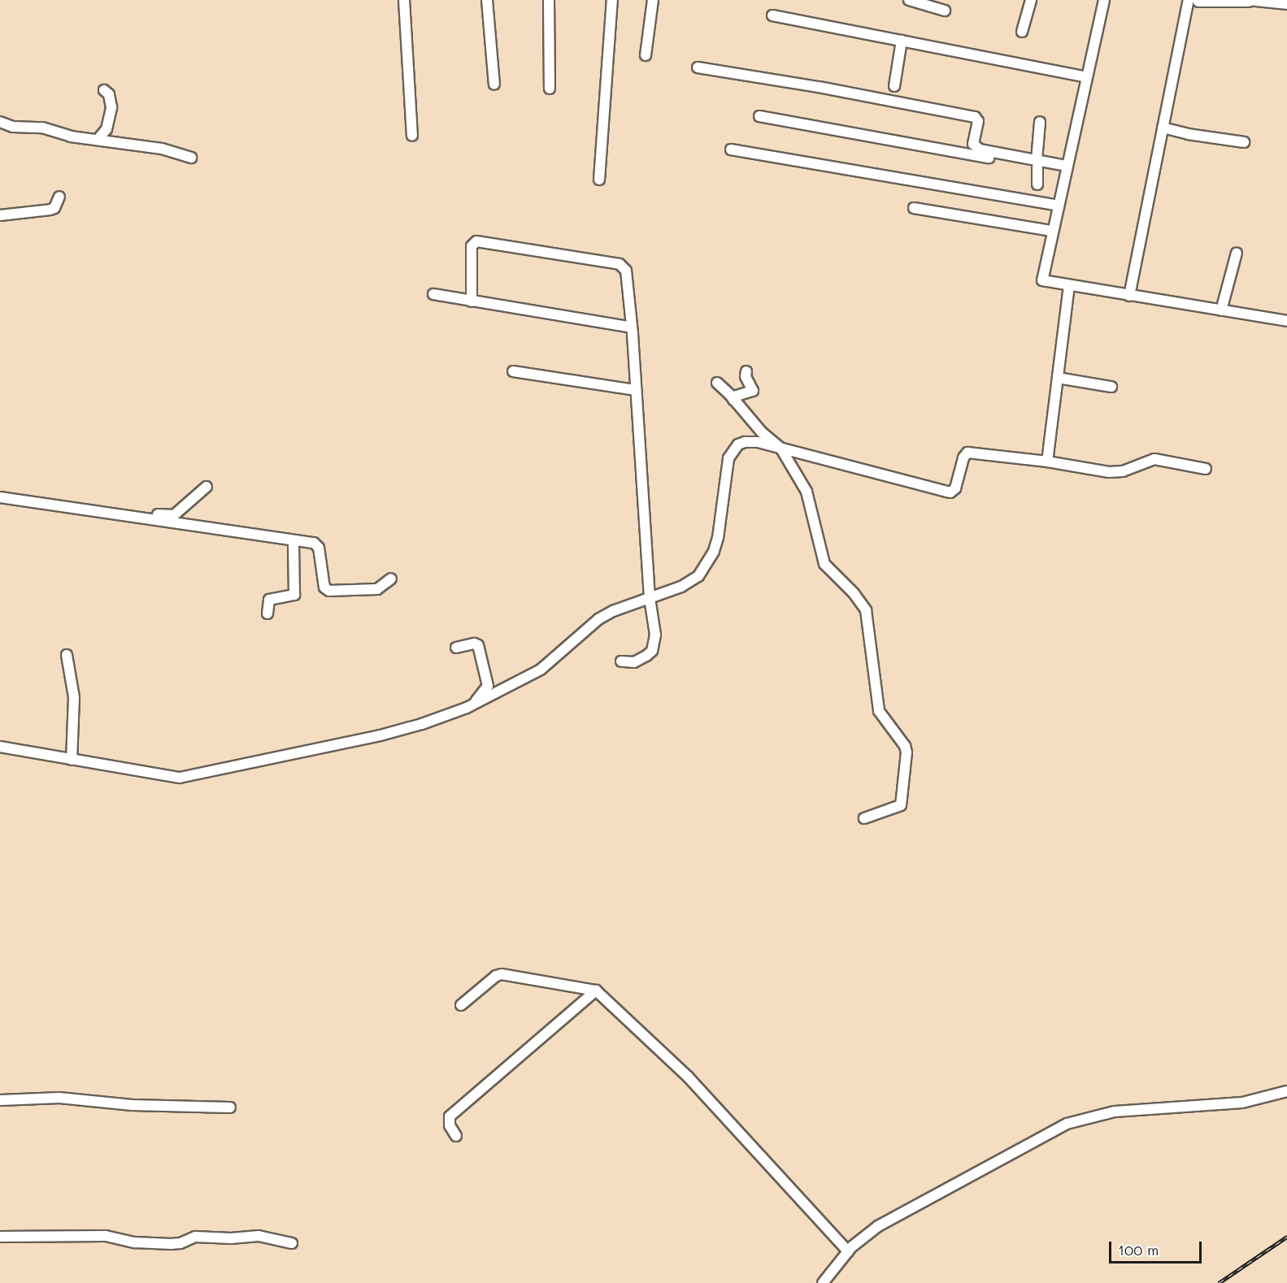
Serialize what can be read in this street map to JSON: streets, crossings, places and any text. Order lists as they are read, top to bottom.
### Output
{
  "scale_bar": "100 m"
}
